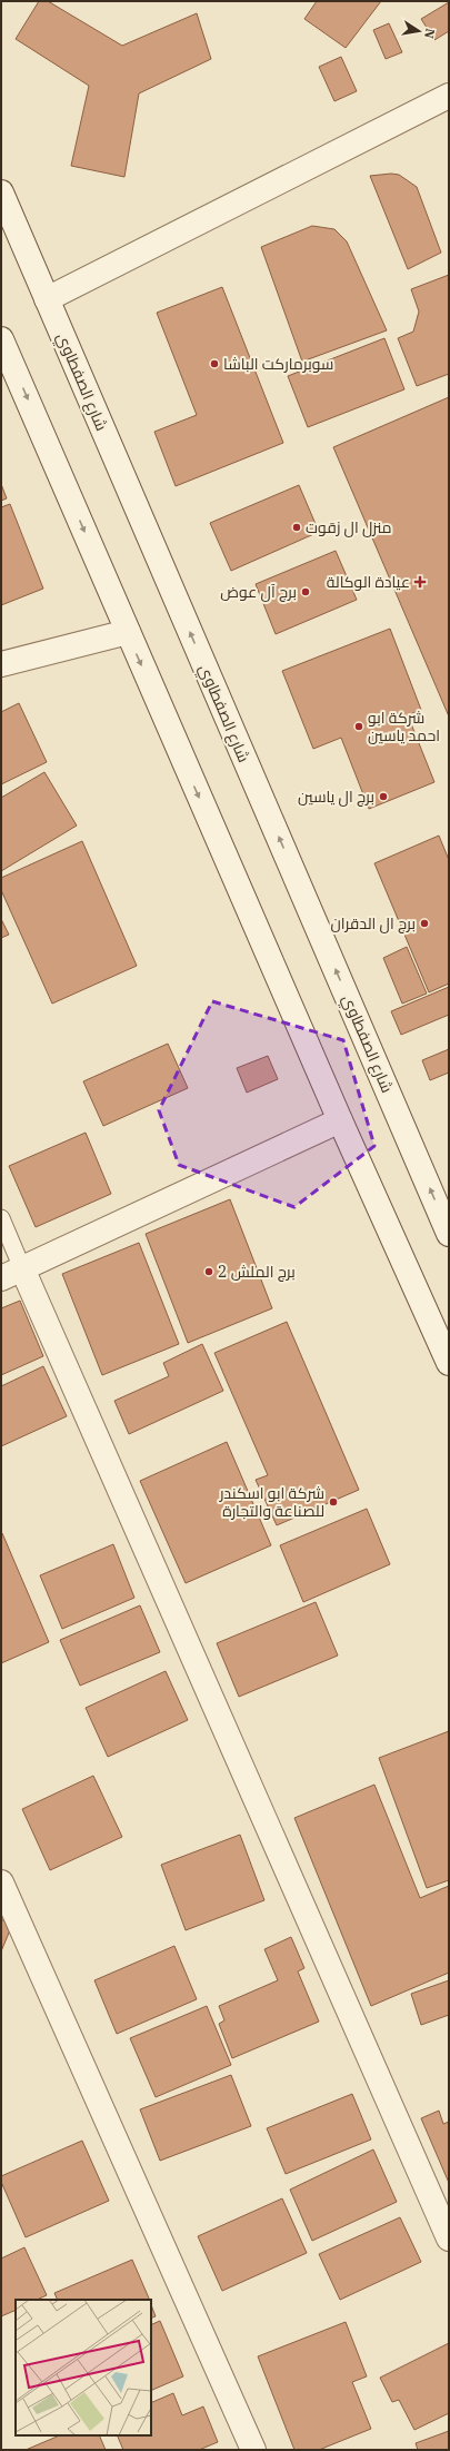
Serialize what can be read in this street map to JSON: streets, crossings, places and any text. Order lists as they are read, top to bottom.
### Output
{
  "streets": {
    "street": ["شارع الصفطاوي"]
  },
  "places": {
    "other": [
      "سوبرماركت الباشا",
      "منزل ال زقوت",
      "برج آل عوض",
      "شركة ابو احمد ياسين",
      "برج ال ياسين",
      "برج ال الدقران",
      "برج الملش 2",
      "شركة ابو اسكندر للصناعة والتجارة"
    ],
    "health": ["عيادة الوكالة"]
  },
  "north": "right"
}
